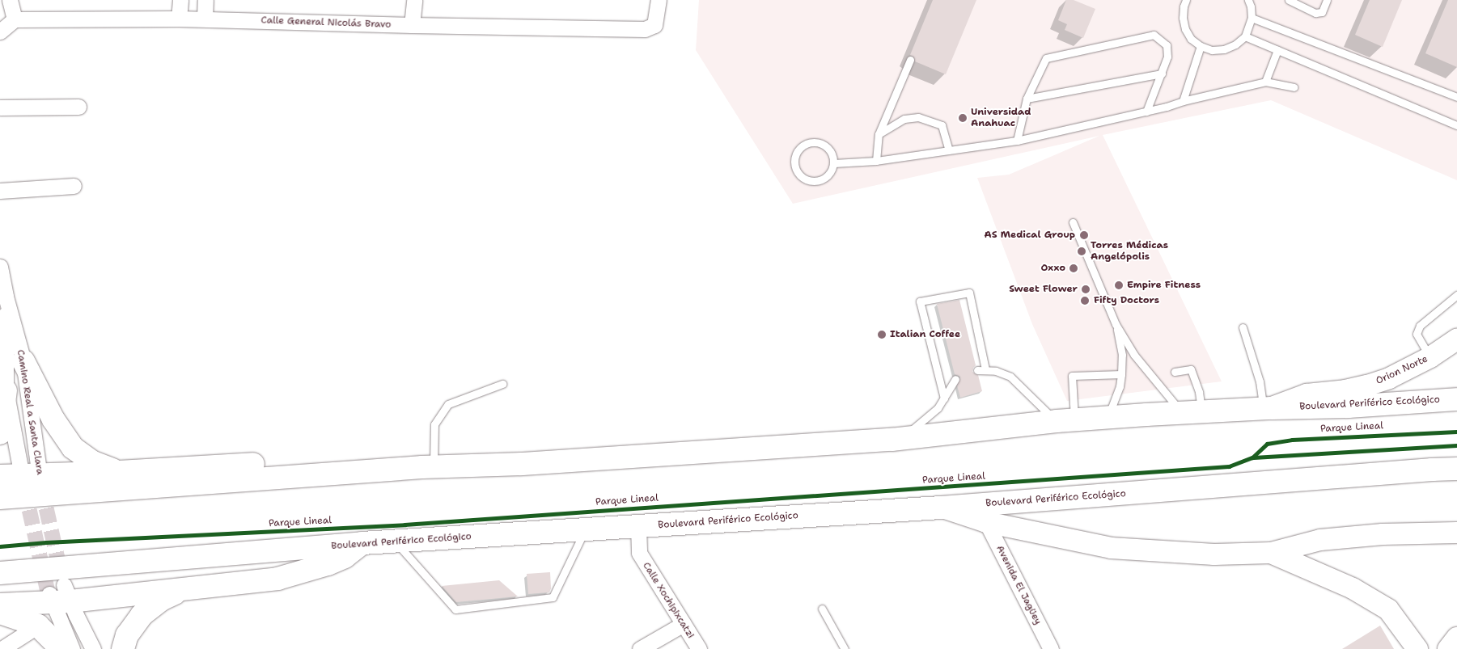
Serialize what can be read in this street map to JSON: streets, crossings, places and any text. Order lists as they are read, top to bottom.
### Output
{
  "streets": {
    "highway": ["Boulevard Periférico Ecológico"],
    "street": [
      "Calle General Nicolás Bravo",
      "Orion Norte",
      "Camino Real a Santa Clara",
      "Avenida El Jagüey",
      "Calle Xochipixcatzi"
    ],
    "cycle path": ["Parque Lineal"]
  },
  "crossings": [
    ["Orion Norte", "Boulevard Periférico Ecológico"],
    ["Boulevard Periférico Ecológico", "Calle Xochipixcatzi"]
  ],
  "places": [
    "Universidad Anahuac",
    "AS Medical Group",
    "Torres Médicas Angelópolis",
    "Oxxo",
    "Empire Fitness",
    "Sweet Flower",
    "Fifty Doctors",
    "Italian Coffee"
  ]
}
